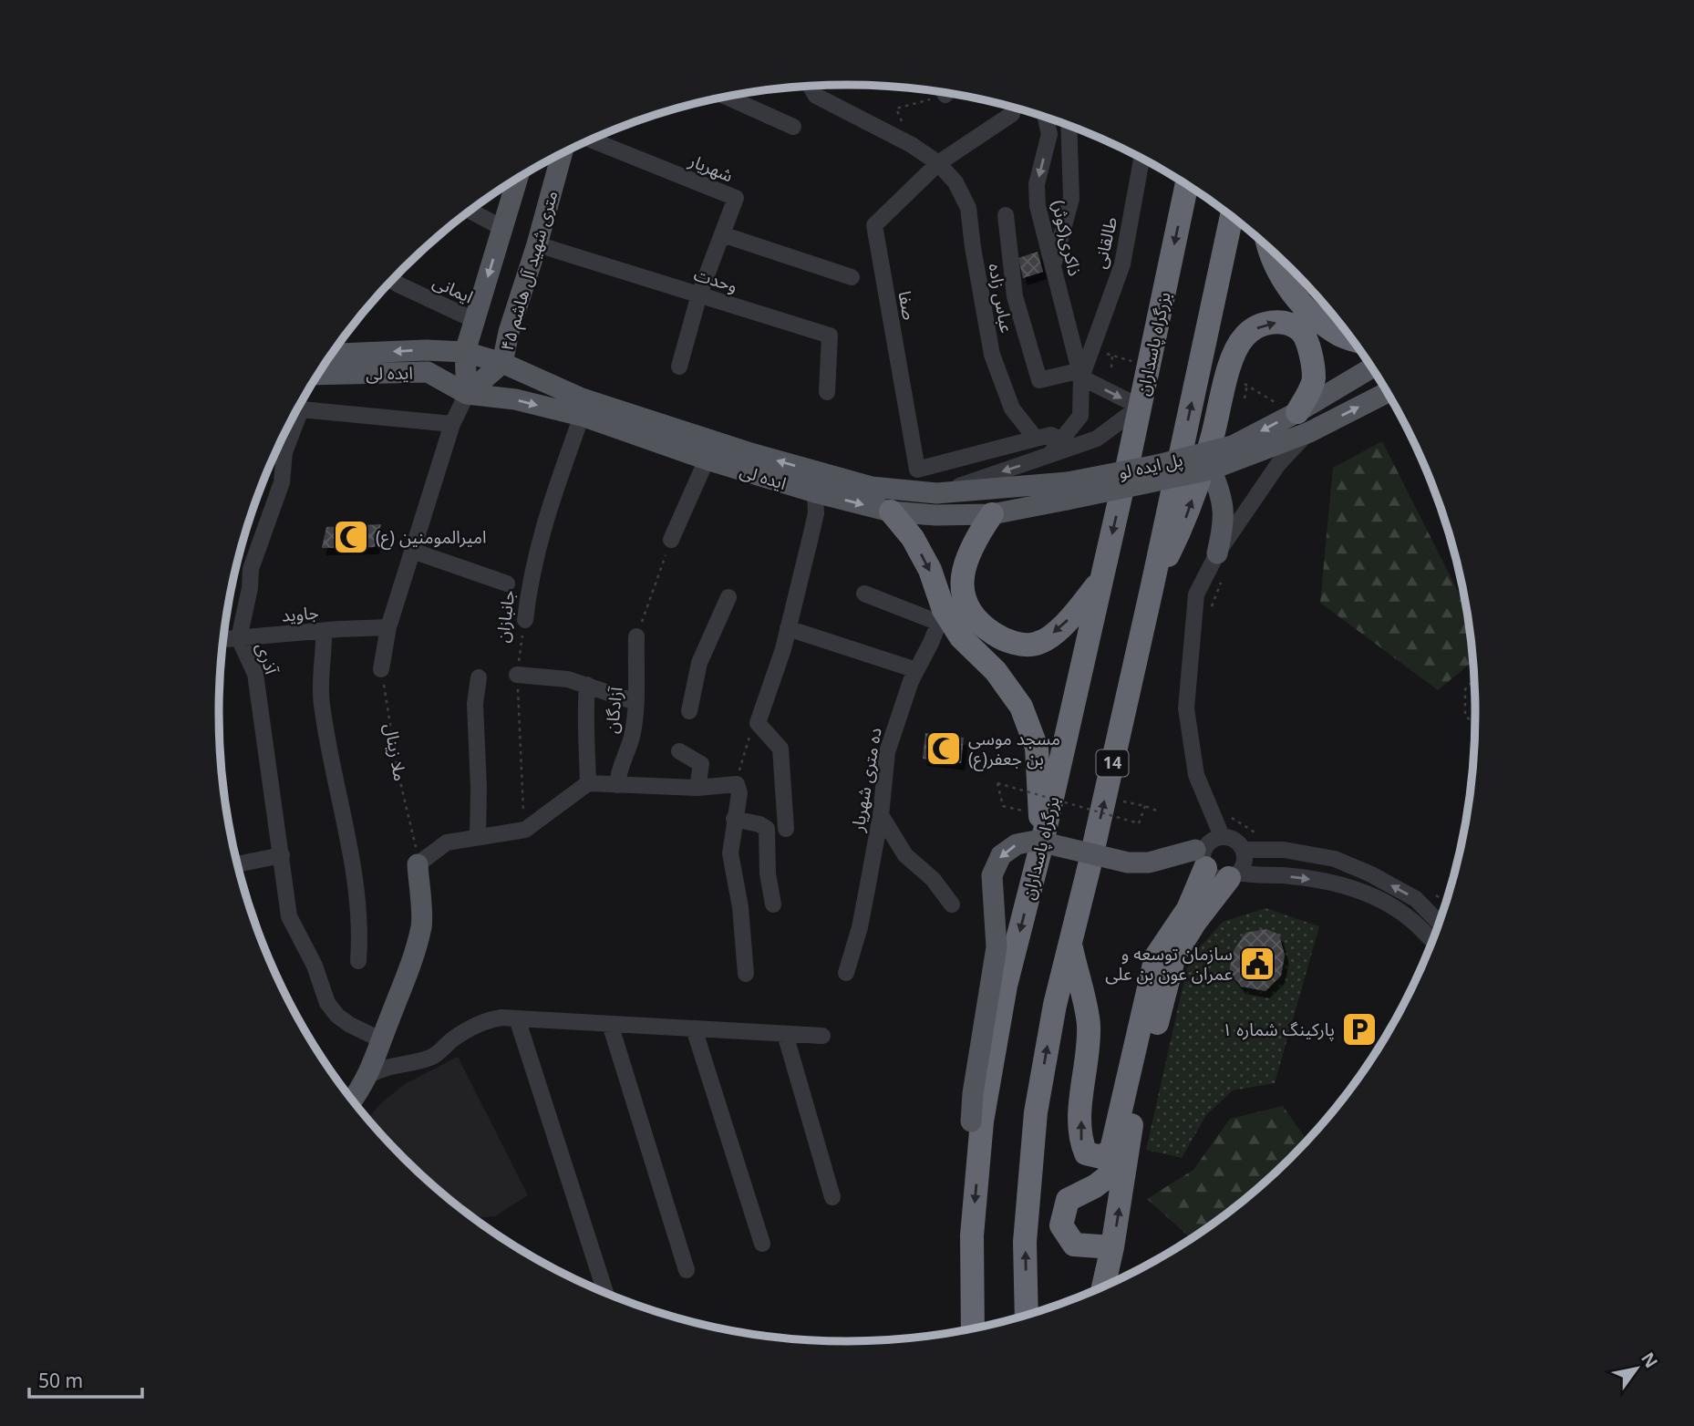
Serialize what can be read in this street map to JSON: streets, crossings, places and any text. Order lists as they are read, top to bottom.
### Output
{
  "streets": {
    "highway": ["بزرگراه پاسداران", "14"],
    "main road": [
      "۴۵ متری شهید آل هاشم",
      "ایده لى",
      "پل ایده لو",
      "ایده لی"
    ],
    "street": [
      "شهریار",
      "ذاکری(کوثر)",
      "طالقانی",
      "وحدت",
      "ایمانی",
      "عباس زاده",
      "صفا",
      "جاوید",
      "جانبازان",
      "آذری",
      "آزادگان",
      "ده متری شهریار"
    ],
    "path": ["ملا زینال"]
  },
  "crossings": [
    ["شهریار", "وحدت"],
    ["ذاکری(کوثر)", "طالقانی"],
    ["ذاکری(کوثر)", "صفا"],
    ["۴۵ متری شهید آل هاشم", "وحدت"],
    ["۴۵ متری شهید آل هاشم", "ایمانی"],
    ["۴۵ متری شهید آل هاشم", "ایده لى"],
    ["۴۵ متری شهید آل هاشم", "ایده لی"],
    ["عباس زاده", "صفا"],
    ["ایده لى", "ایده لی"],
    ["پل ایده لو", "ایده لی"],
    ["ایده لی", "جانبازان"],
    ["جاوید", "آذری"]
  ],
  "places": {
    "mosque": ["امیرالمومنین (ع)", "مسجد موسی بن جعفر(ع)"],
    "public building": ["سازمان توسعه و عمران عون بن علی"],
    "parking": ["پارکینگ شماره ۱"]
  },
  "scale_bar": "50 m",
  "north": "top right"
}
